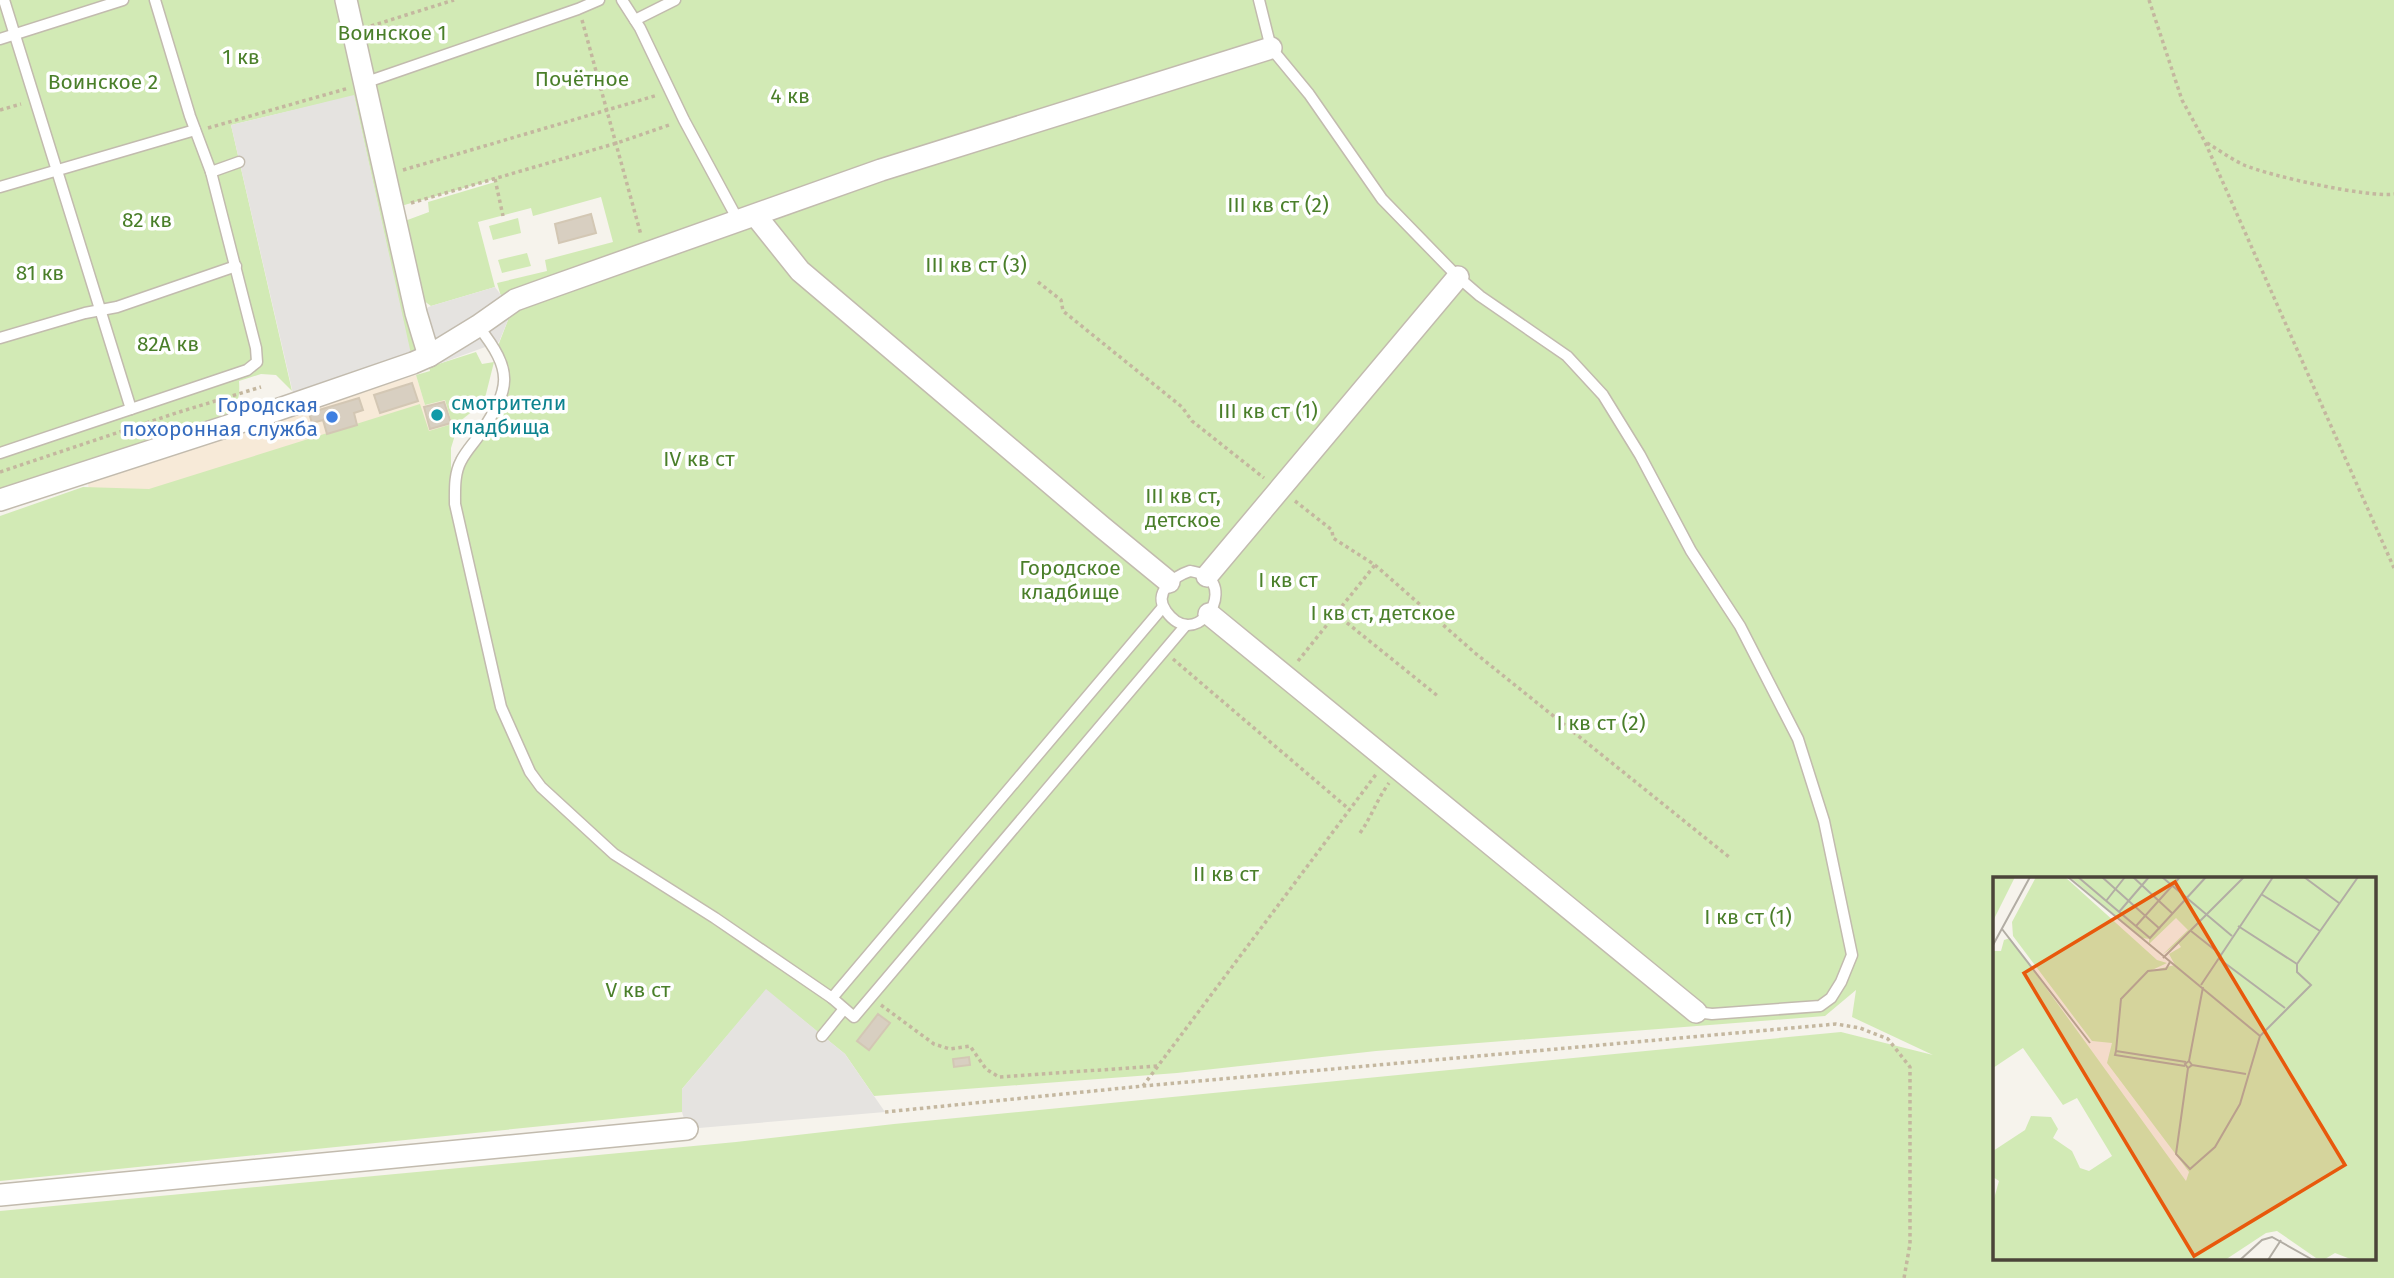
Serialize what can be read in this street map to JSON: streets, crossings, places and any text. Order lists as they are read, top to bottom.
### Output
{
  "parks": [
    "Воинское 1",
    "1 кв",
    "Почётное",
    "Воинское 2",
    "4 кв",
    "III кв ст (2)",
    "82 кв",
    "III кв ст (3)",
    "81 кв",
    "82А кв",
    "III кв ст (1)",
    "IV кв ст",
    "III кв ст, детское",
    "Городское кладбище",
    "I кв ст",
    "I кв ст, детское",
    "I кв ст (2)",
    "II кв ст",
    "I кв ст (1)",
    "V кв ст"
  ],
  "places": ["смотрители кладбища", "Городская похоронная служба"]
}
